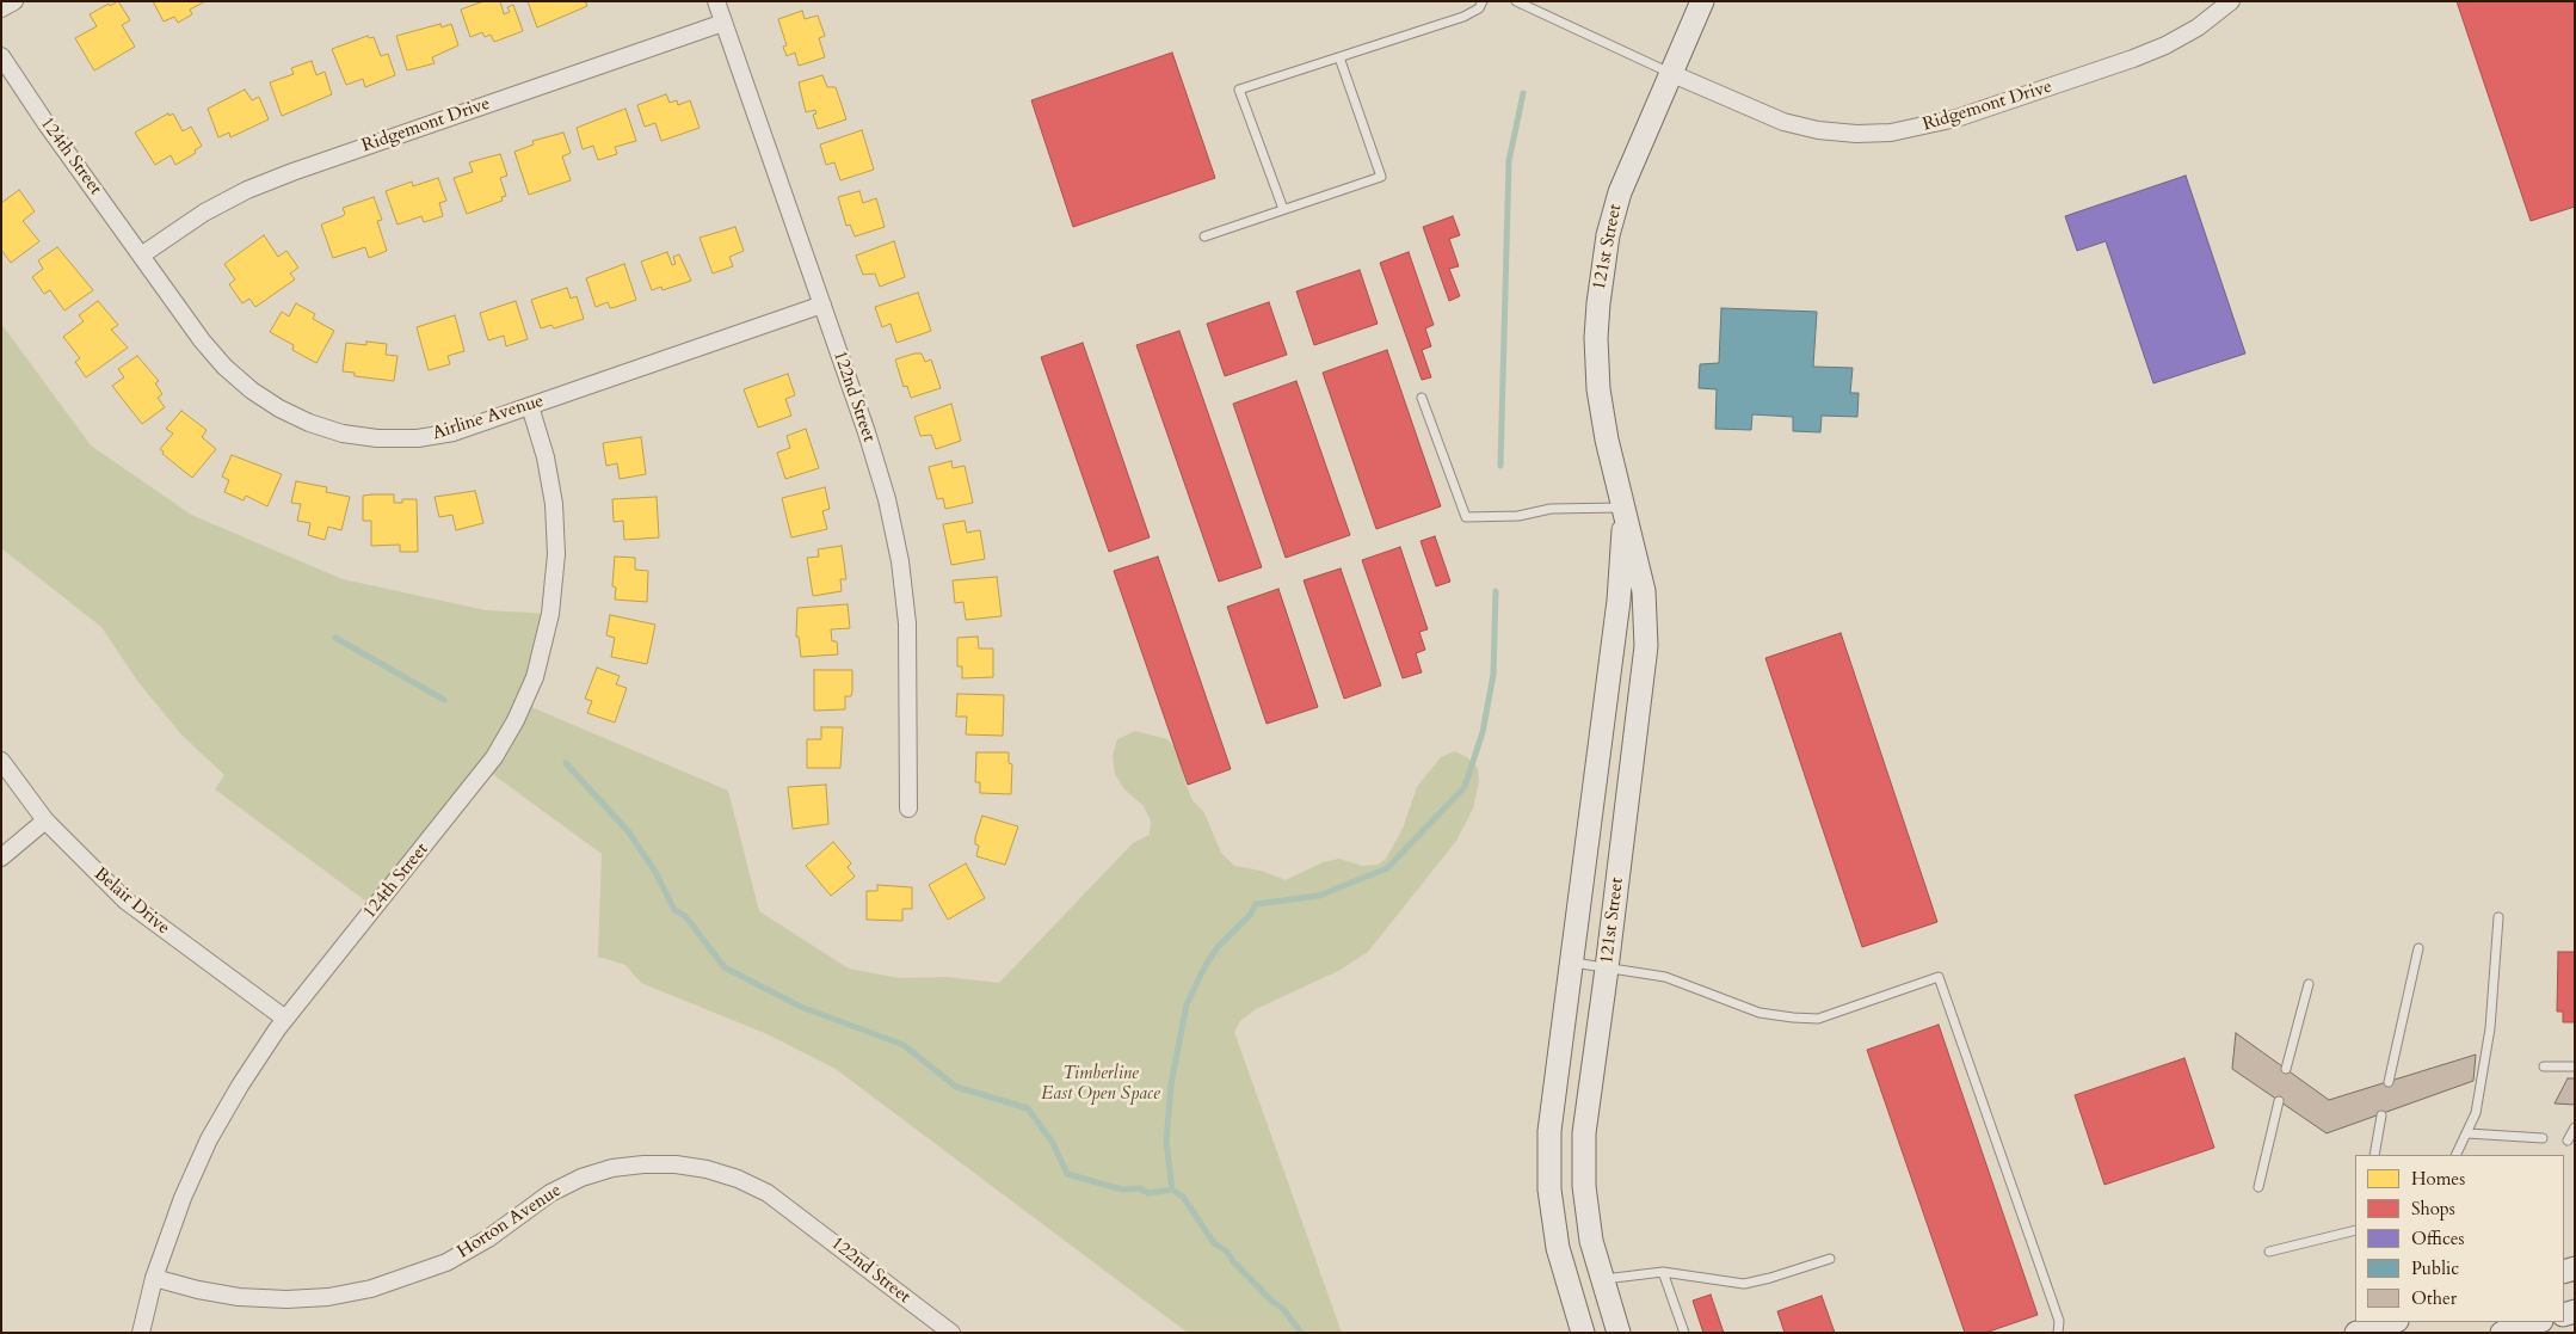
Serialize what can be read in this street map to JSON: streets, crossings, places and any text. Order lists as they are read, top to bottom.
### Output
{
  "streets": {
    "street": [
      "Ridgemont Drive",
      "124th Street",
      "121st Street",
      "122nd Street",
      "Airline Avenue",
      "Belair Drive",
      "Horton Avenue"
    ]
  },
  "crossings": [
    ["Ridgemont Drive", "124th Street"],
    ["Ridgemont Drive", "121st Street"],
    ["Ridgemont Drive", "122nd Street"],
    ["Ridgemont Drive", "Airline Avenue"],
    ["124th Street", "Airline Avenue"],
    ["124th Street", "Belair Drive"],
    ["124th Street", "Horton Avenue"],
    ["122nd Street", "Airline Avenue"],
    ["122nd Street", "Horton Avenue"]
  ],
  "parks": ["Timberline East Open Space"],
  "legend": [
    "Homes",
    "Shops",
    "Offices",
    "Public",
    "Other"
  ]
}
